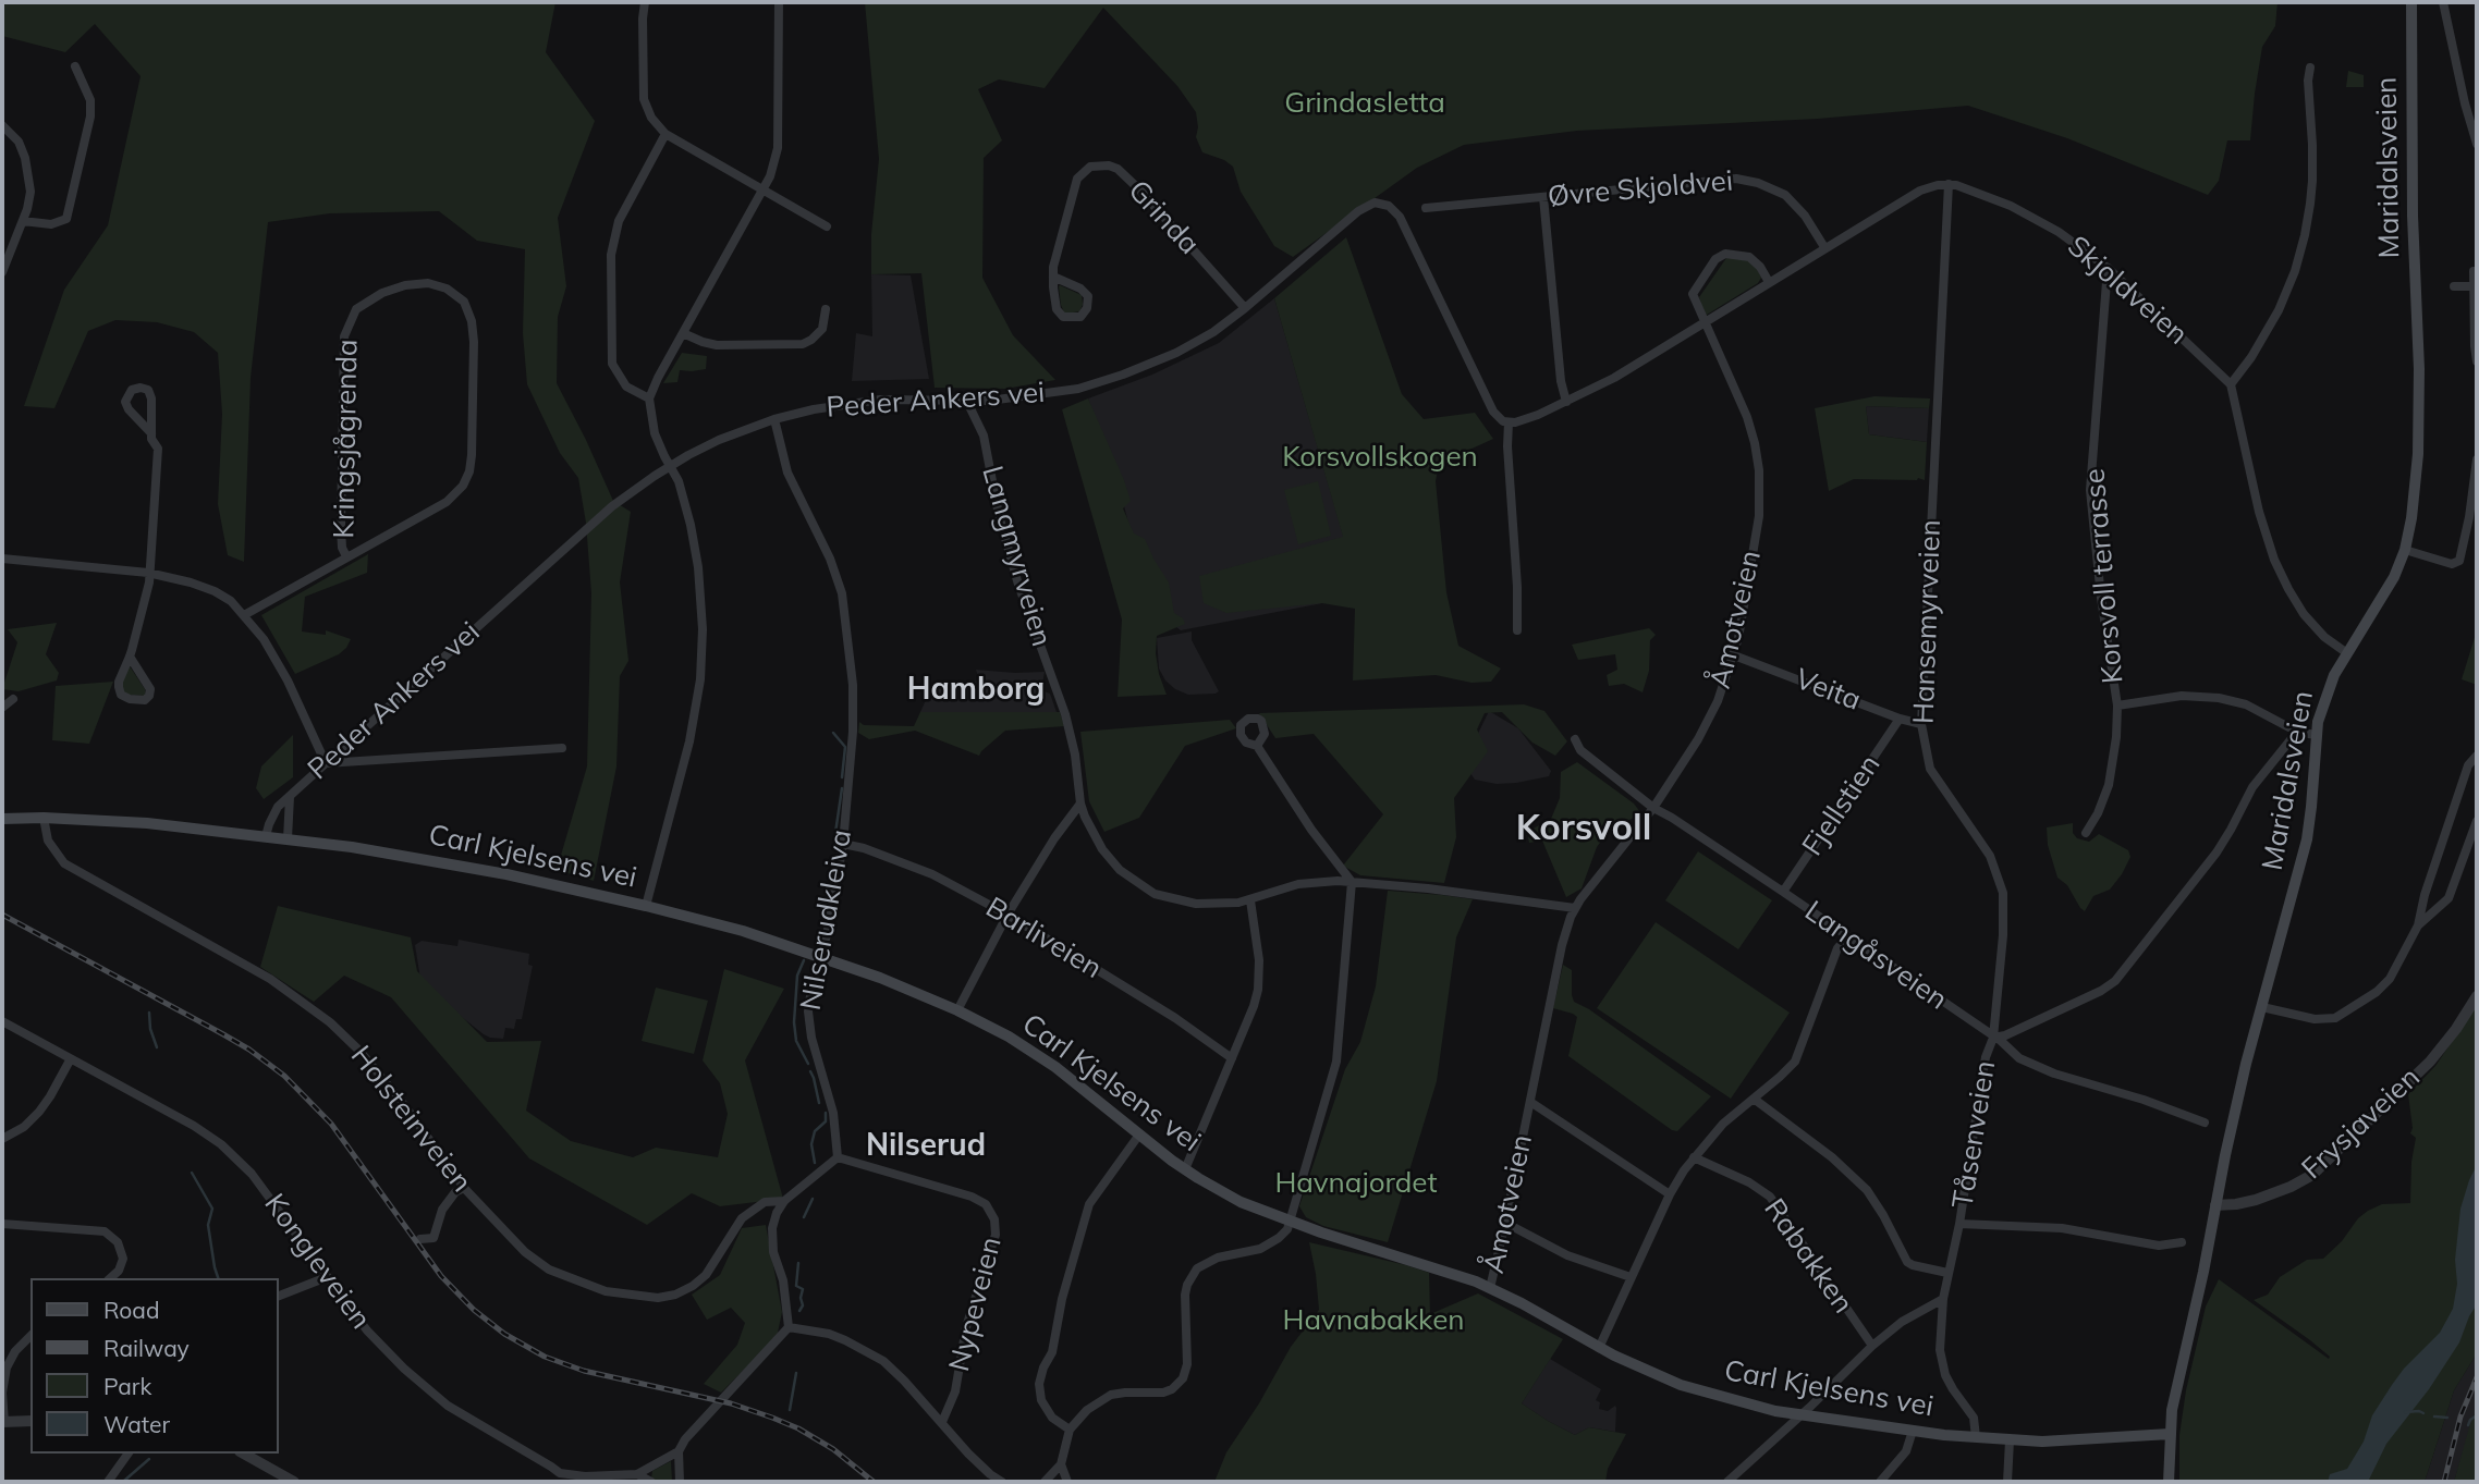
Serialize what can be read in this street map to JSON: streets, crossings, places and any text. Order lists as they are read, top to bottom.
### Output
{
  "streets": {
    "main road": ["Maridalsveien", "Carl Kjelsens vei"],
    "street": [
      "Øvre Skjoldvei",
      "Grinda",
      "Skjoldveien",
      "Peder Ankers vei",
      "Kringsjågrenda",
      "Langmyrveien",
      "Korsvoll terrasse",
      "Åmotveien",
      "Hansemyrveien",
      "Veita",
      "Fjellstien",
      "Nilserudkleiva",
      "Barliveien",
      "Langåsveien",
      "Holsteinveien",
      "Frysjaveien",
      "Tåsenveien",
      "Rabakken",
      "Kongleveien",
      "Nypeveien"
    ]
  },
  "crossings": [
    ["Maridalsveien", "Carl Kjelsens vei"],
    ["Maridalsveien", "Frysjaveien"],
    ["Grinda", "Peder Ankers vei"],
    ["Skjoldveien", "Korsvoll terrasse"],
    ["Skjoldveien", "Hansemyrveien"],
    ["Peder Ankers vei", "Langmyrveien"],
    ["Peder Ankers vei", "Carl Kjelsens vei"],
    ["Peder Ankers vei", "Nilserudkleiva"],
    ["Langmyrveien", "Åmotveien"],
    ["Åmotveien", "Veita"],
    ["Åmotveien", "Carl Kjelsens vei"],
    ["Åmotveien", "Langåsveien"],
    ["Hansemyrveien", "Veita"],
    ["Hansemyrveien", "Langåsveien"],
    ["Hansemyrveien", "Tåsenveien"],
    ["Veita", "Fjellstien"],
    ["Fjellstien", "Langåsveien"],
    ["Carl Kjelsens vei", "Nilserudkleiva"],
    ["Carl Kjelsens vei", "Holsteinveien"],
    ["Carl Kjelsens vei", "Tåsenveien"],
    ["Nilserudkleiva", "Barliveien"],
    ["Nilserudkleiva", "Nypeveien"],
    ["Langåsveien", "Tåsenveien"]
  ],
  "districts": ["Hamborg", "Korsvoll", "Nilserud"],
  "parks": [
    "Grindasletta",
    "Korsvollskogen",
    "Havnajordet",
    "Havnabakken"
  ],
  "legend": [
    "Road",
    "Railway",
    "Park",
    "Water"
  ]
}
